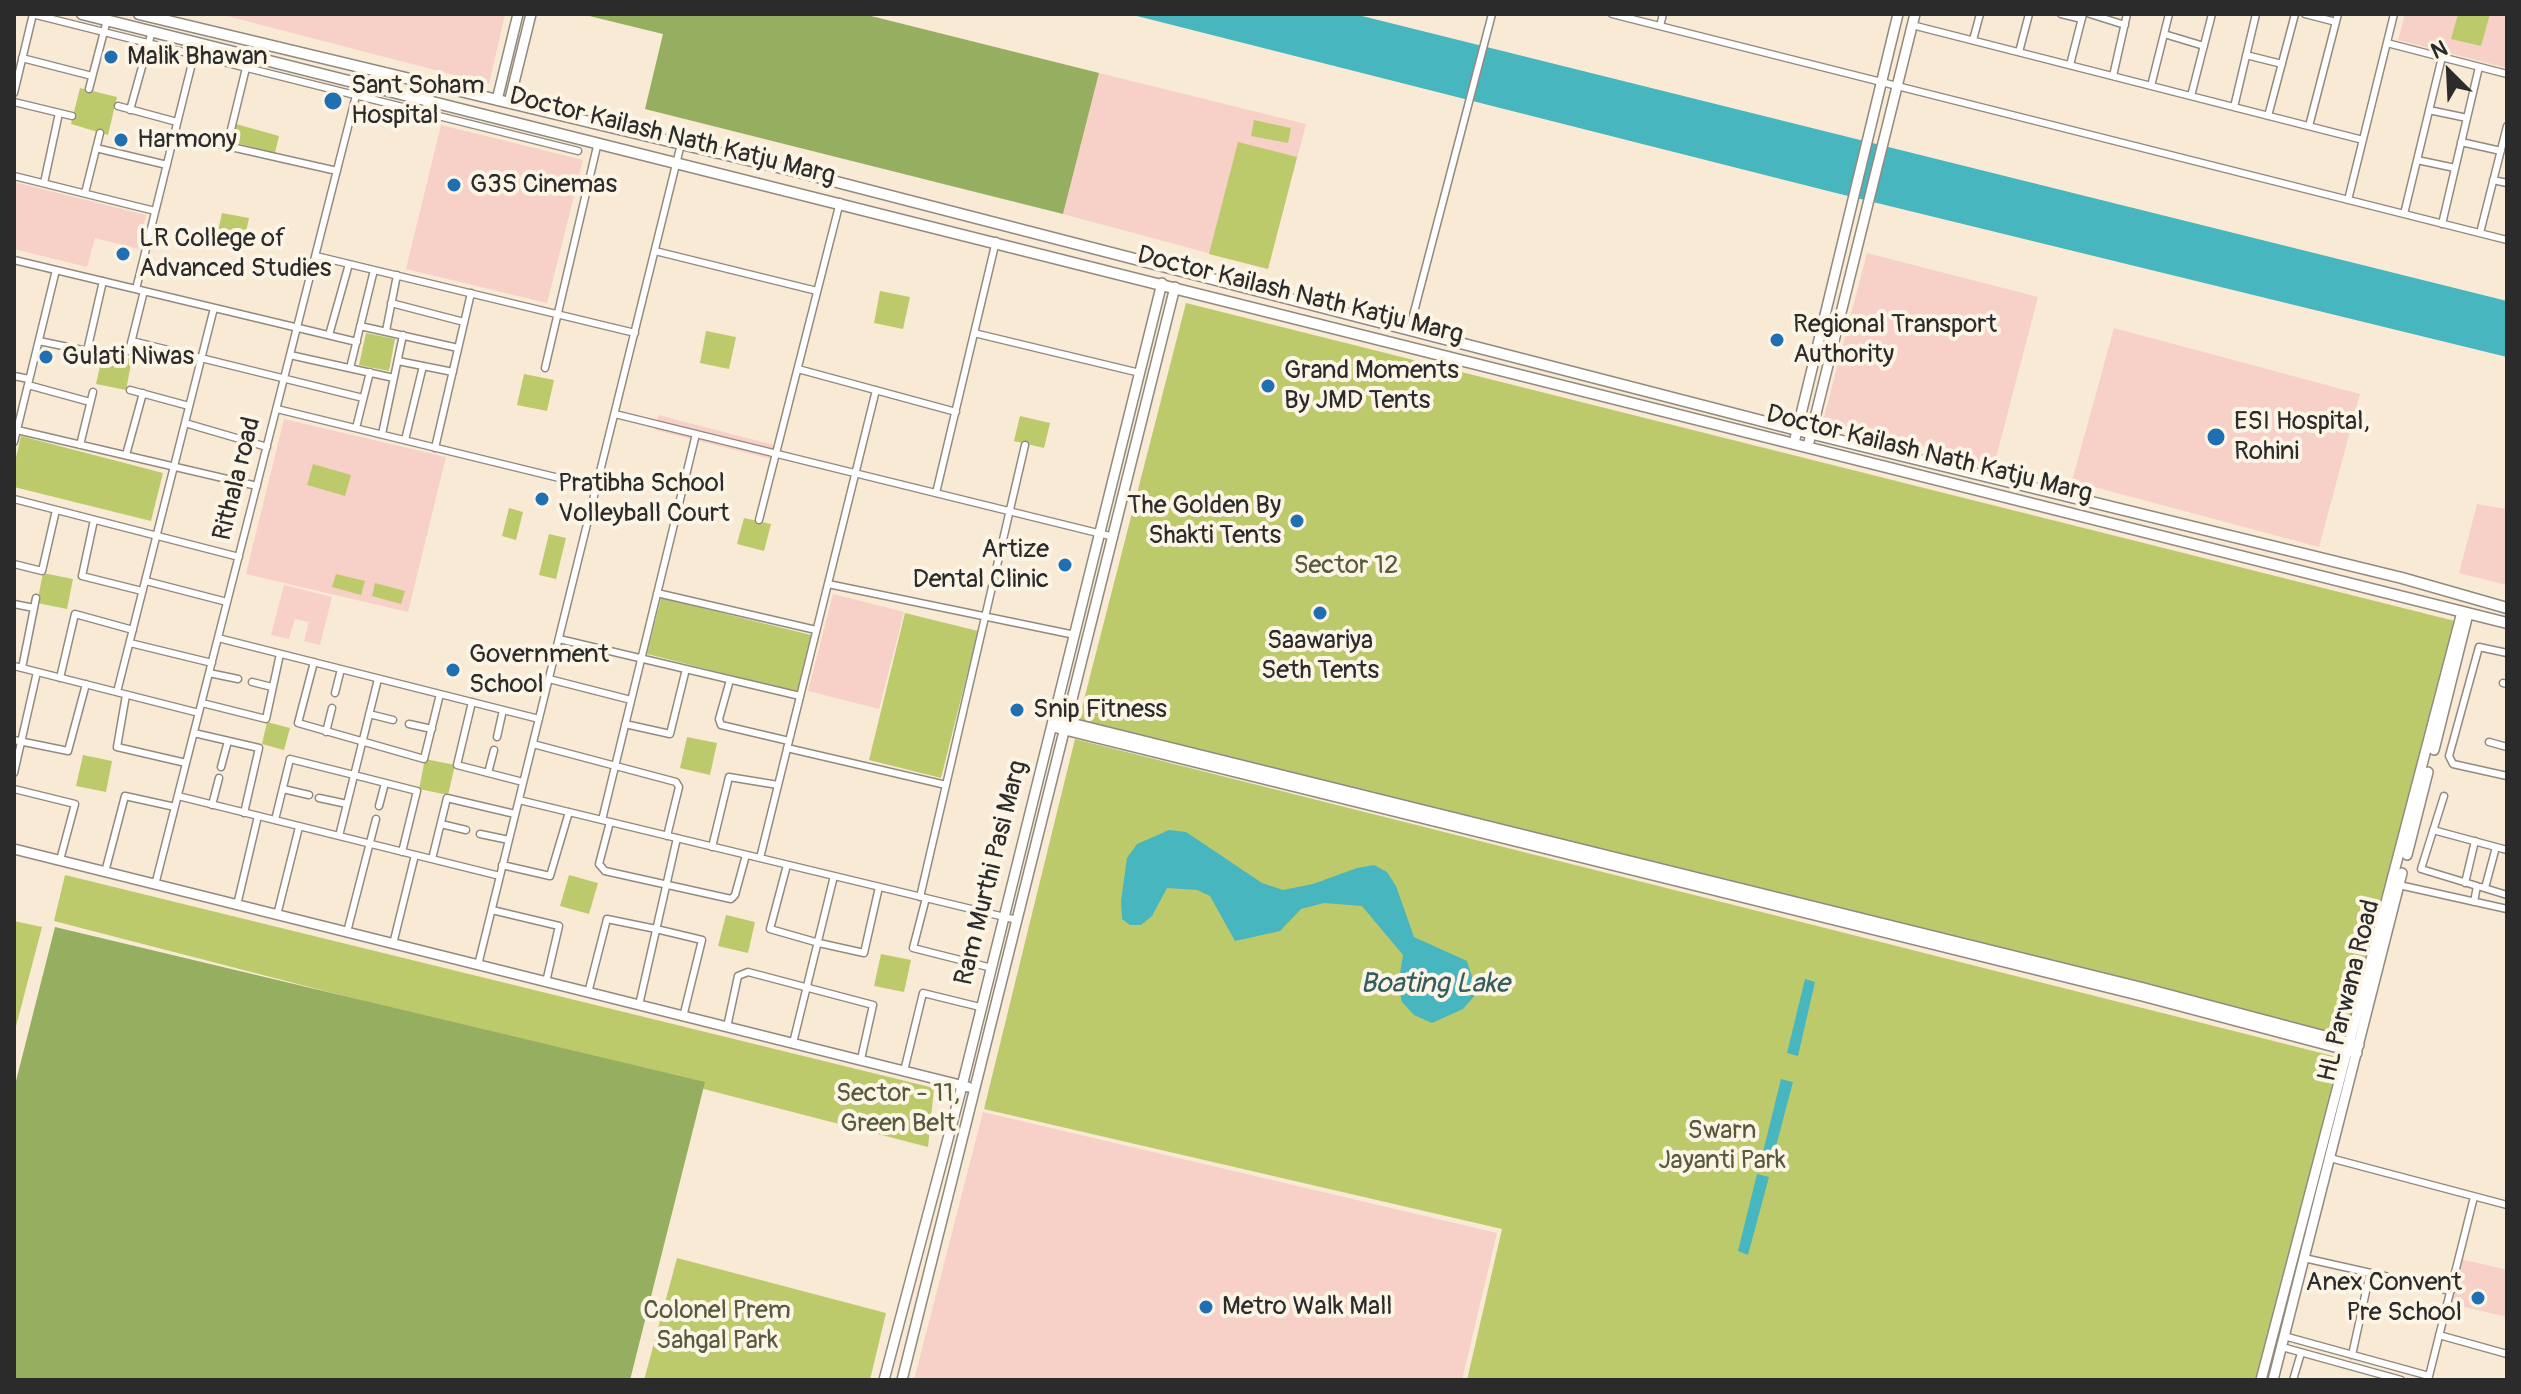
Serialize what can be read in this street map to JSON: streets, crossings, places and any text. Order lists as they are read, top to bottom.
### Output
{
  "streets": {
    "main road": ["Doctor Kailash Nath Katju Marg"],
    "street": ["Rithala road", "Ram Murthi Pasi Marg", "HL Parwana Road"]
  },
  "crossings": [
    ["Doctor Kailash Nath Katju Marg", "Rithala road"],
    ["Doctor Kailash Nath Katju Marg", "Ram Murthi Pasi Marg"],
    ["Doctor Kailash Nath Katju Marg", "HL Parwana Road"]
  ],
  "water": ["Boating Lake"],
  "parks": [
    "Sector 12",
    "Sector - 11, Green Belt",
    "Swarn Jayanti Park",
    "Colonel Prem Sahgal Park"
  ],
  "places": [
    "Malik Bhawan",
    "Sant Soham Hospital",
    "Harmony",
    "G3S Cinemas",
    "LR College of Advanced Studies",
    "Regional Transport Authority",
    "Gulati Niwas",
    "Grand Moments By JMD Tents",
    "ESI Hospital, Rohini",
    "Pratibha School Volleyball Court",
    "The Golden By Shakti Tents",
    "Artize Dental Clinic",
    "Saawariya Seth Tents",
    "Government School",
    "Snip Fitness",
    "Anex Convent Pre School",
    "Metro Walk Mall"
  ],
  "north": "top left"
}
